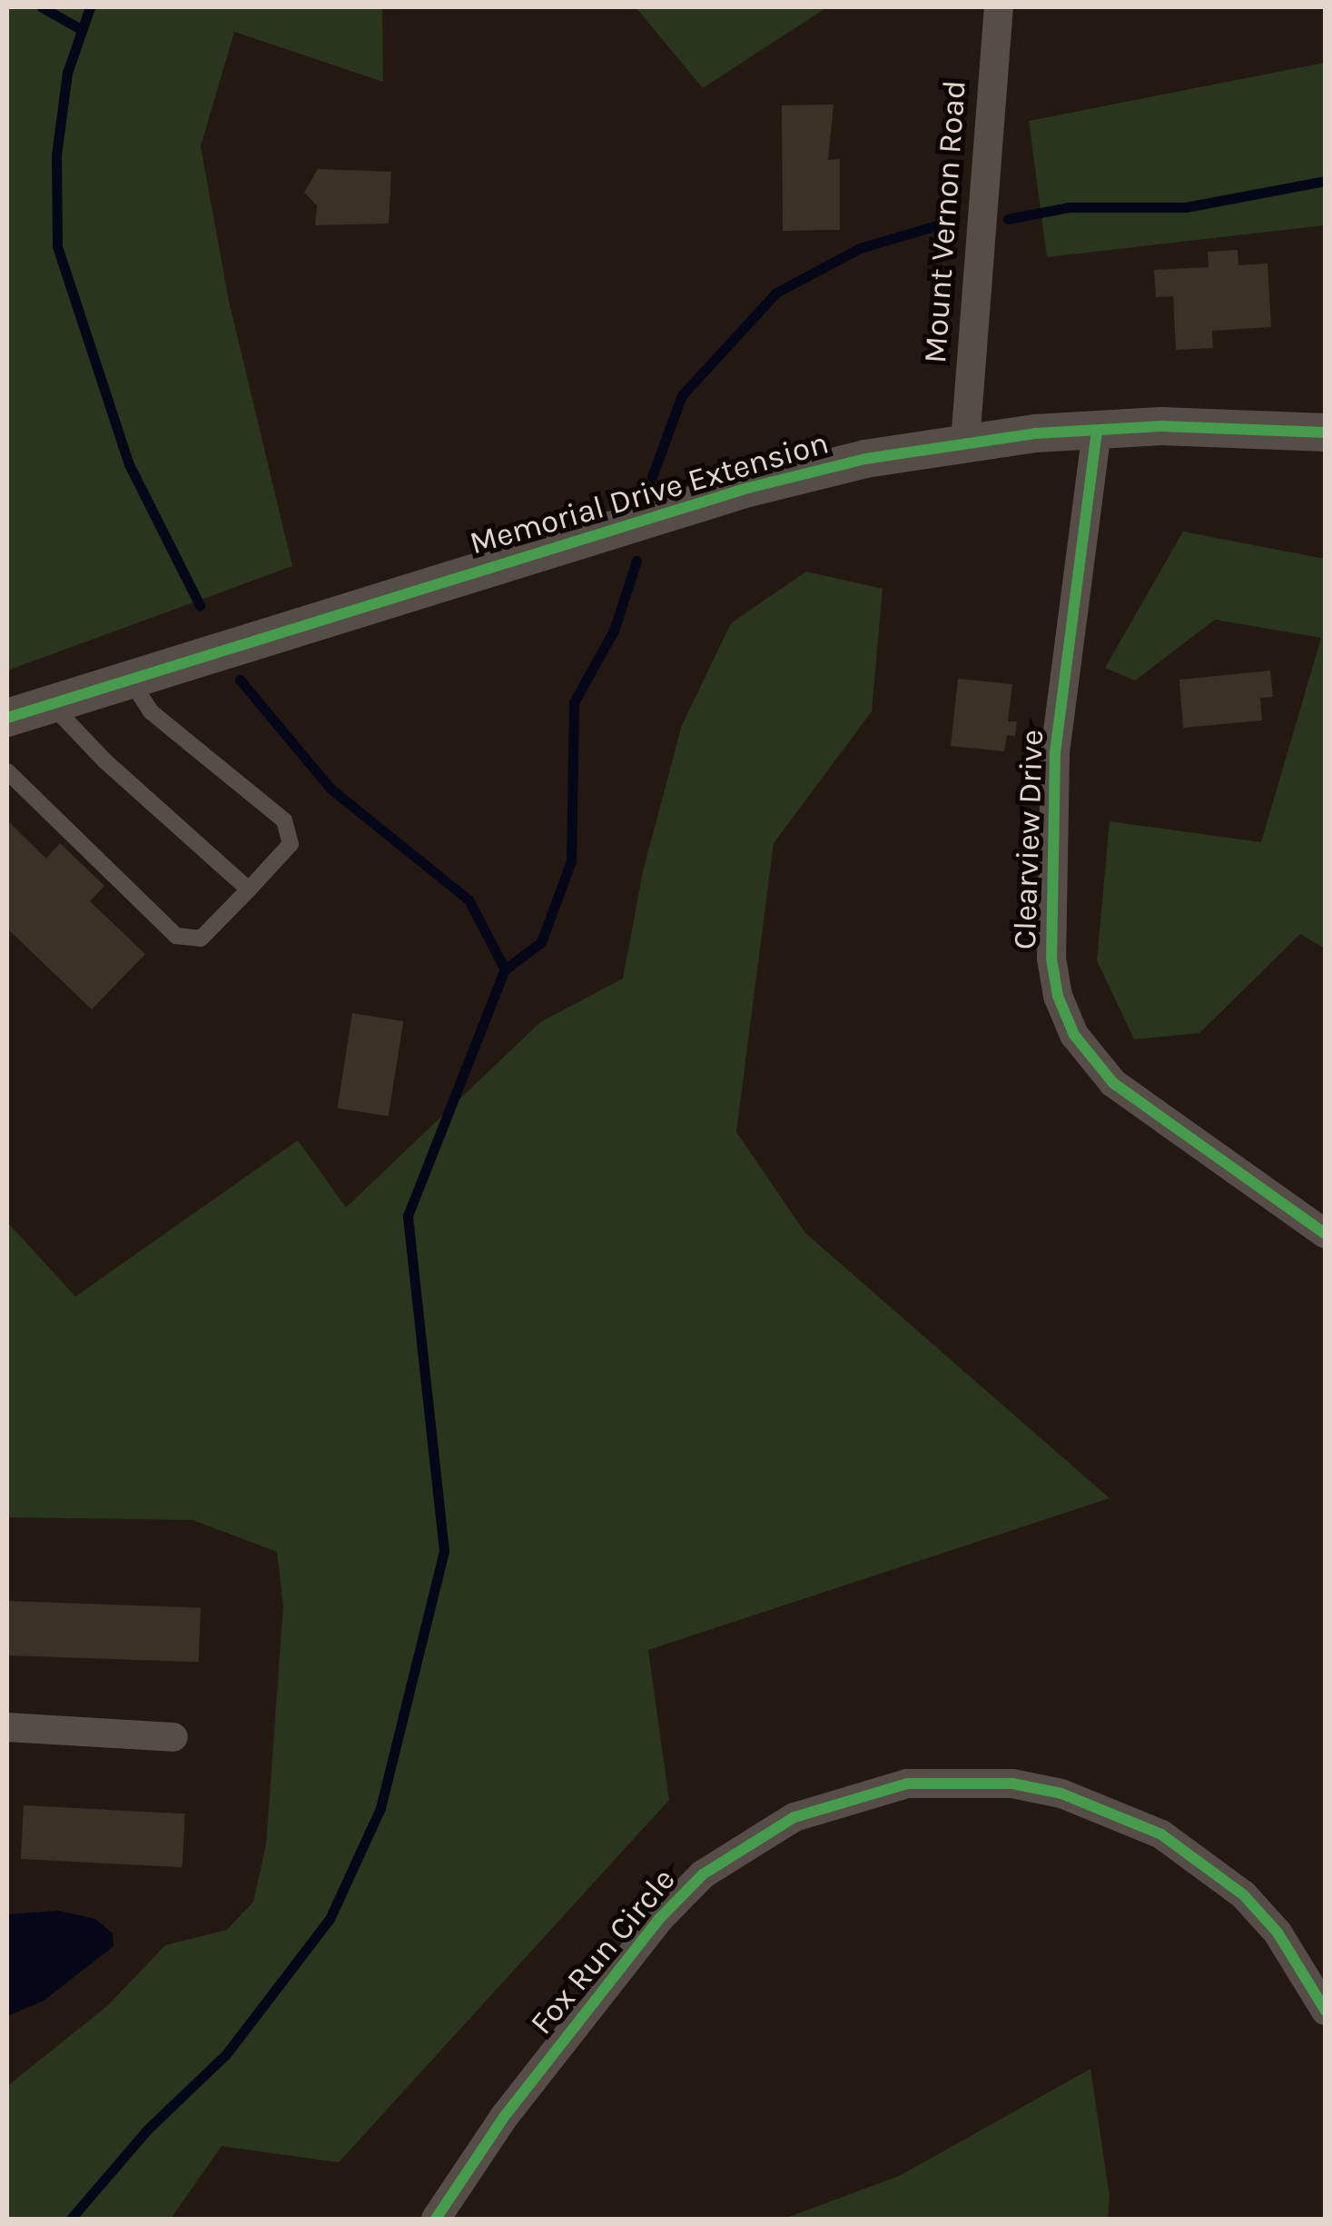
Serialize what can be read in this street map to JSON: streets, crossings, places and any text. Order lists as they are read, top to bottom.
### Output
{
  "streets": {
    "street": [
      "Mount Vernon Road",
      "Memorial Drive Extension",
      "Clearview Drive",
      "Fox Run Circle"
    ]
  },
  "crossings": [
    ["Mount Vernon Road", "Memorial Drive Extension"],
    ["Memorial Drive Extension", "Clearview Drive"]
  ]
}
